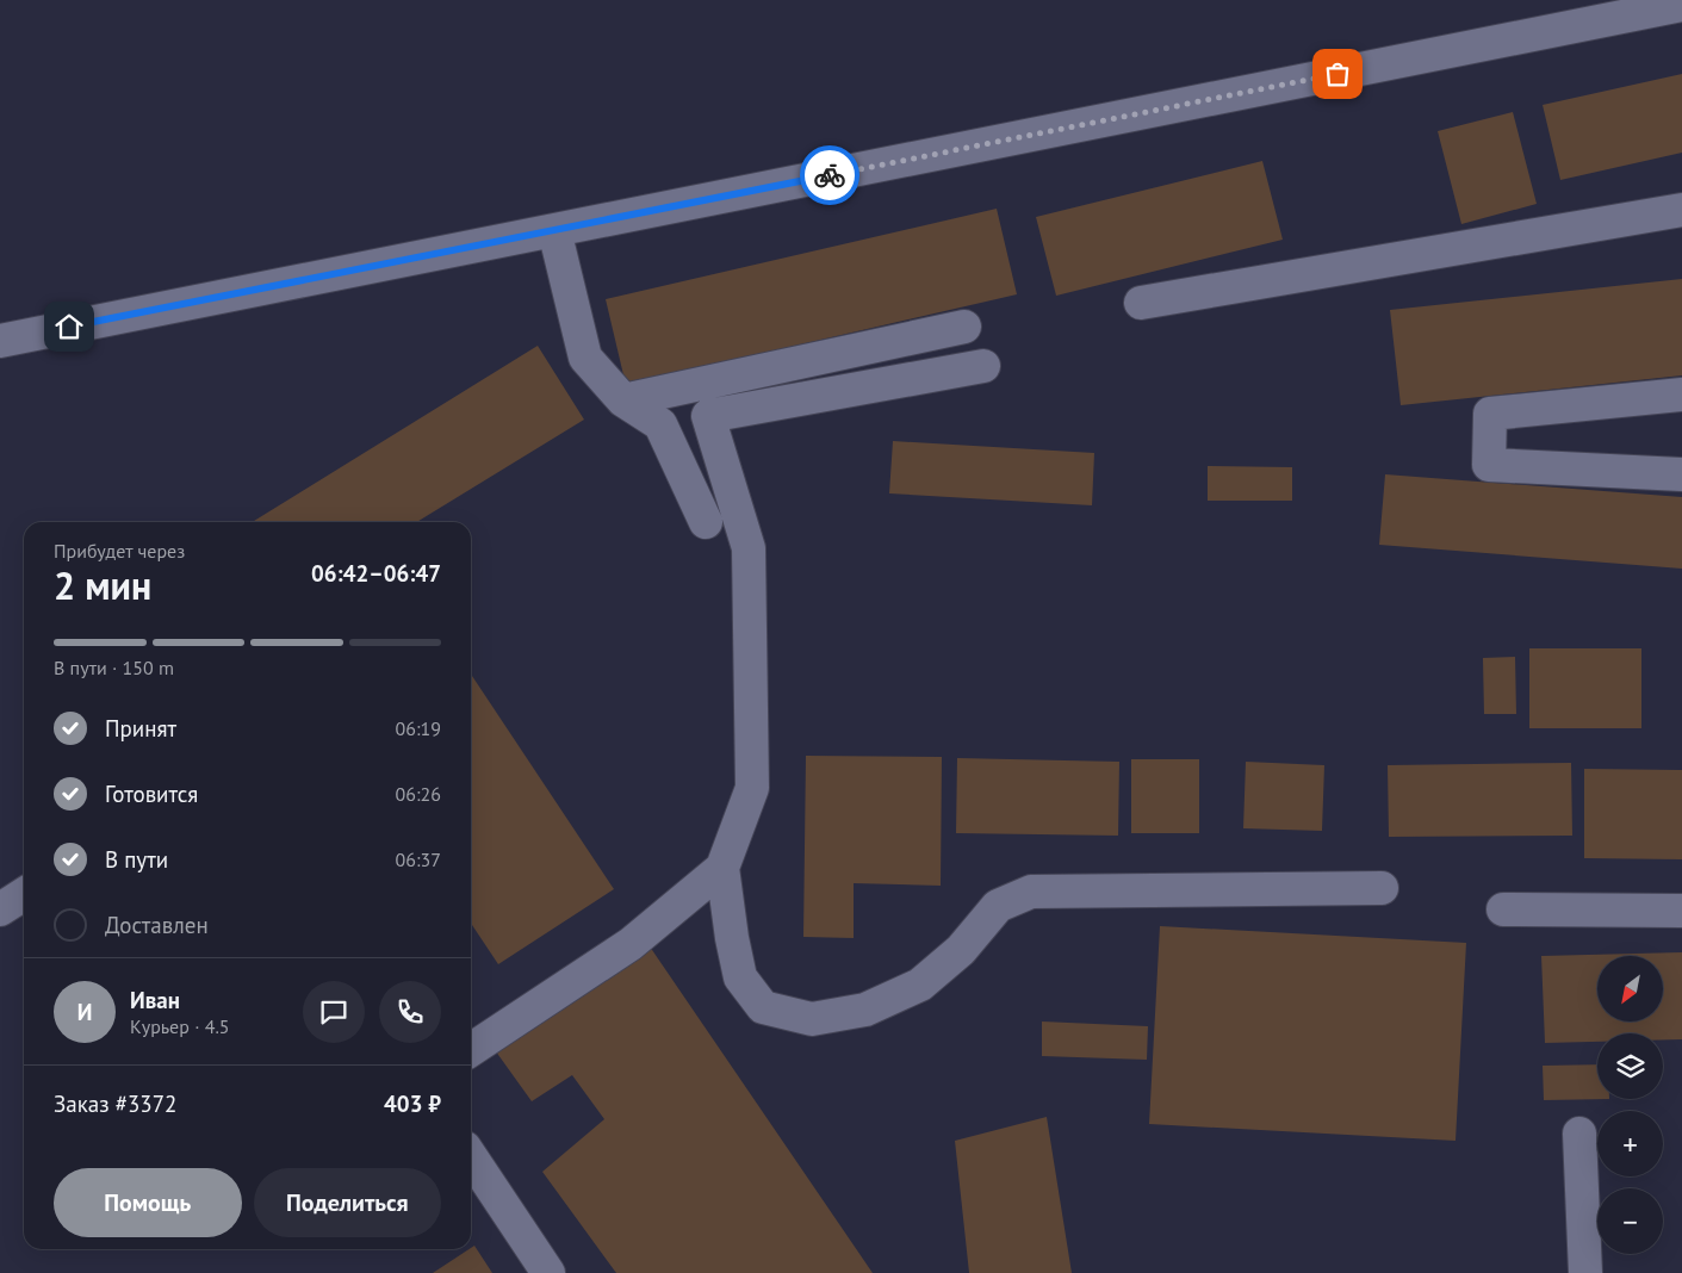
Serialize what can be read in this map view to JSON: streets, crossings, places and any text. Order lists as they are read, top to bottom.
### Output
{
  "north": "bottom left",
  "page": {
    "heading": ["2 мин", "Прибудет через", "06:42–06:47"],
    "panel": [
      "Иван",
      "Курьер · 4.5",
      "Заказ #3372",
      "403 ₽"
    ],
    "bar": "В пути · 150 m",
    "list": [
      ["Принят", "06:19"],
      ["Готовится", "06:26"],
      ["В пути", "06:37"],
      "Доставлен"
    ],
    "map_buttons": ["+", "−"],
    "round": "И",
    "buttons": ["Помощь", "Поделиться"]
  }
}
